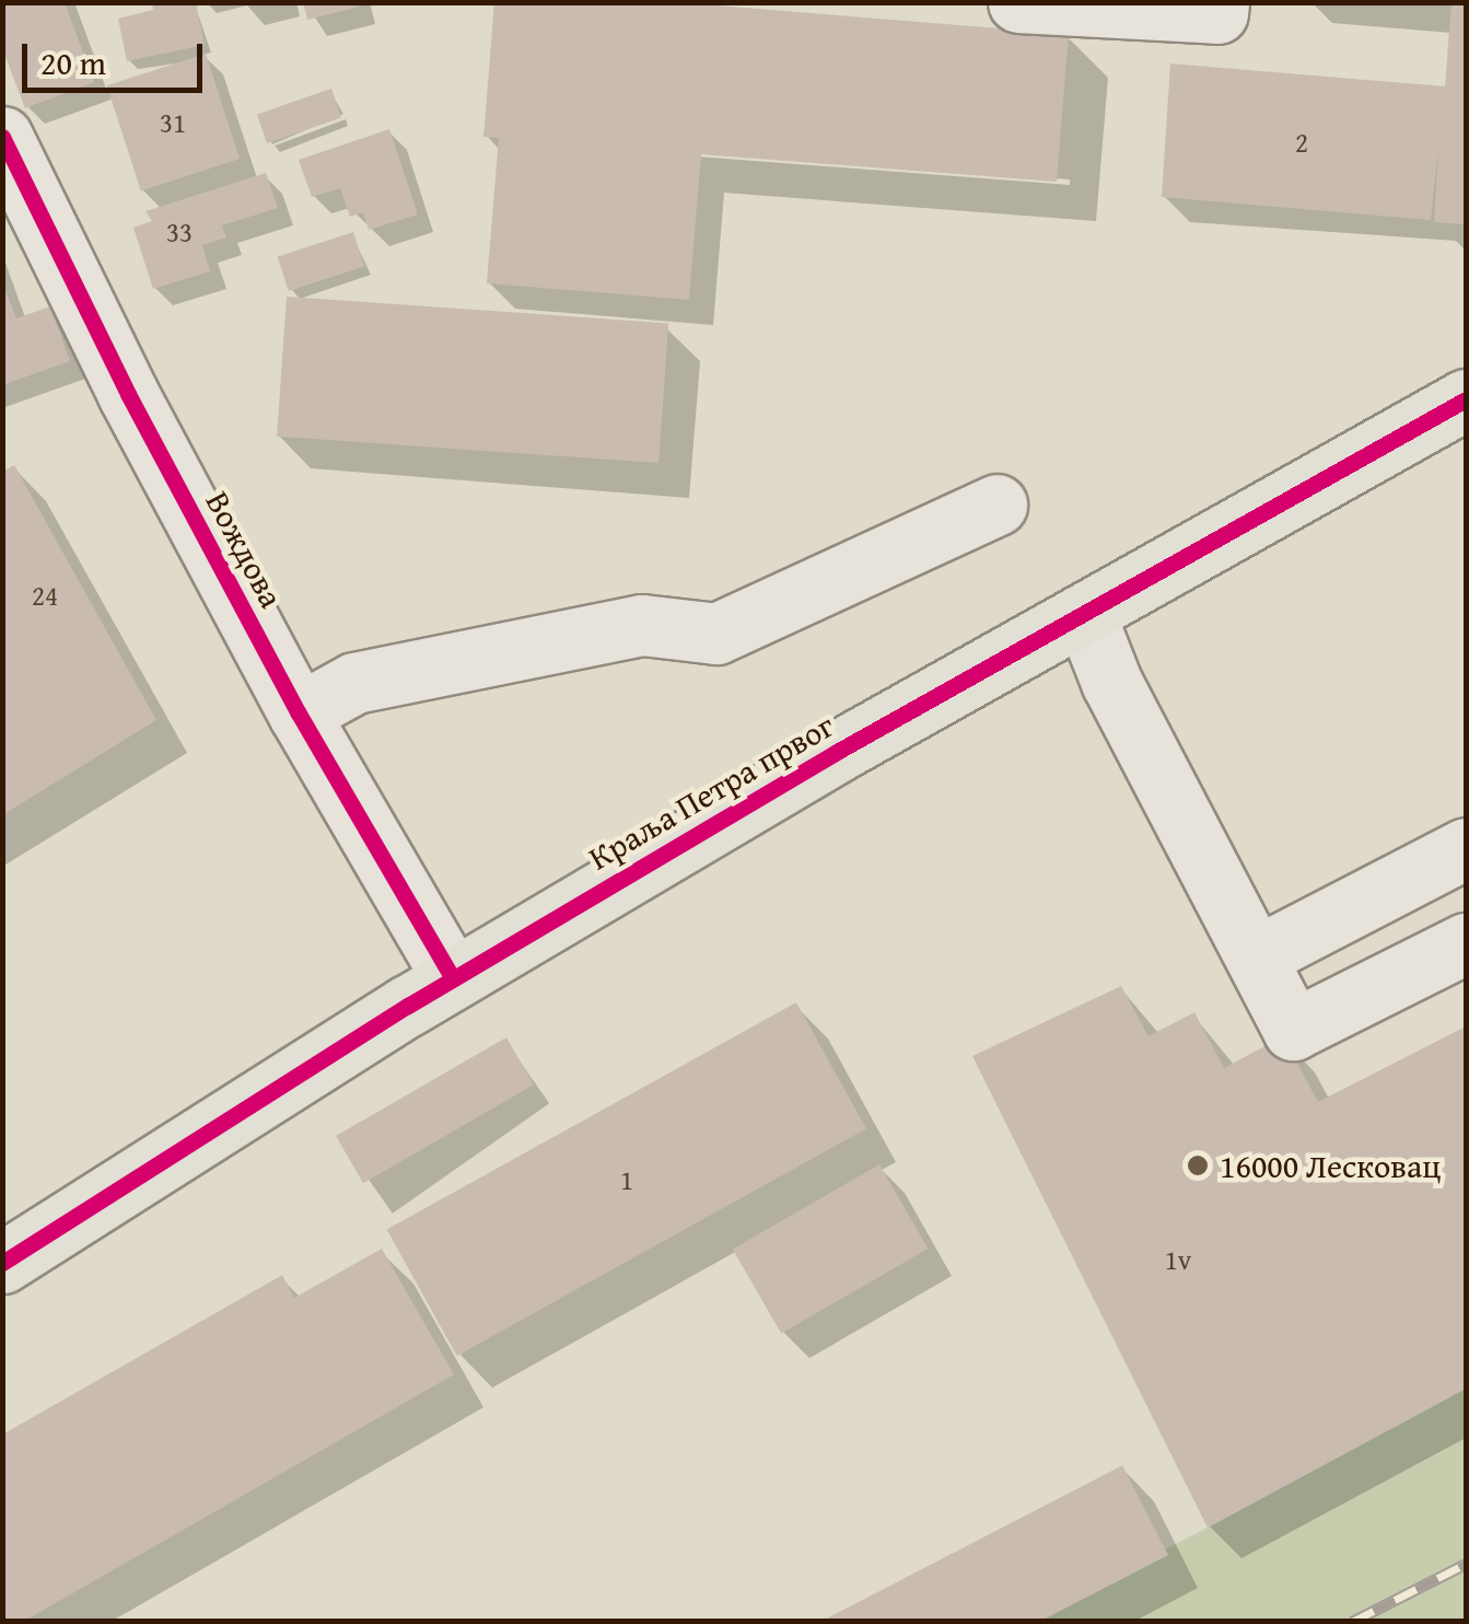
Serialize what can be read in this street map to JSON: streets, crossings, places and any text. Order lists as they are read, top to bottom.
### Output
{
  "streets": {
    "main road": ["Краља Петра првог"],
    "street": ["Вождова"]
  },
  "crossings": [
    ["Вождова", "Краља Петра првог"]
  ],
  "places": ["16000 Лесковац"],
  "house_numbers": [
    "31",
    "2",
    "33",
    "24",
    "1",
    "1v"
  ],
  "scale_bar": "20 m"
}
